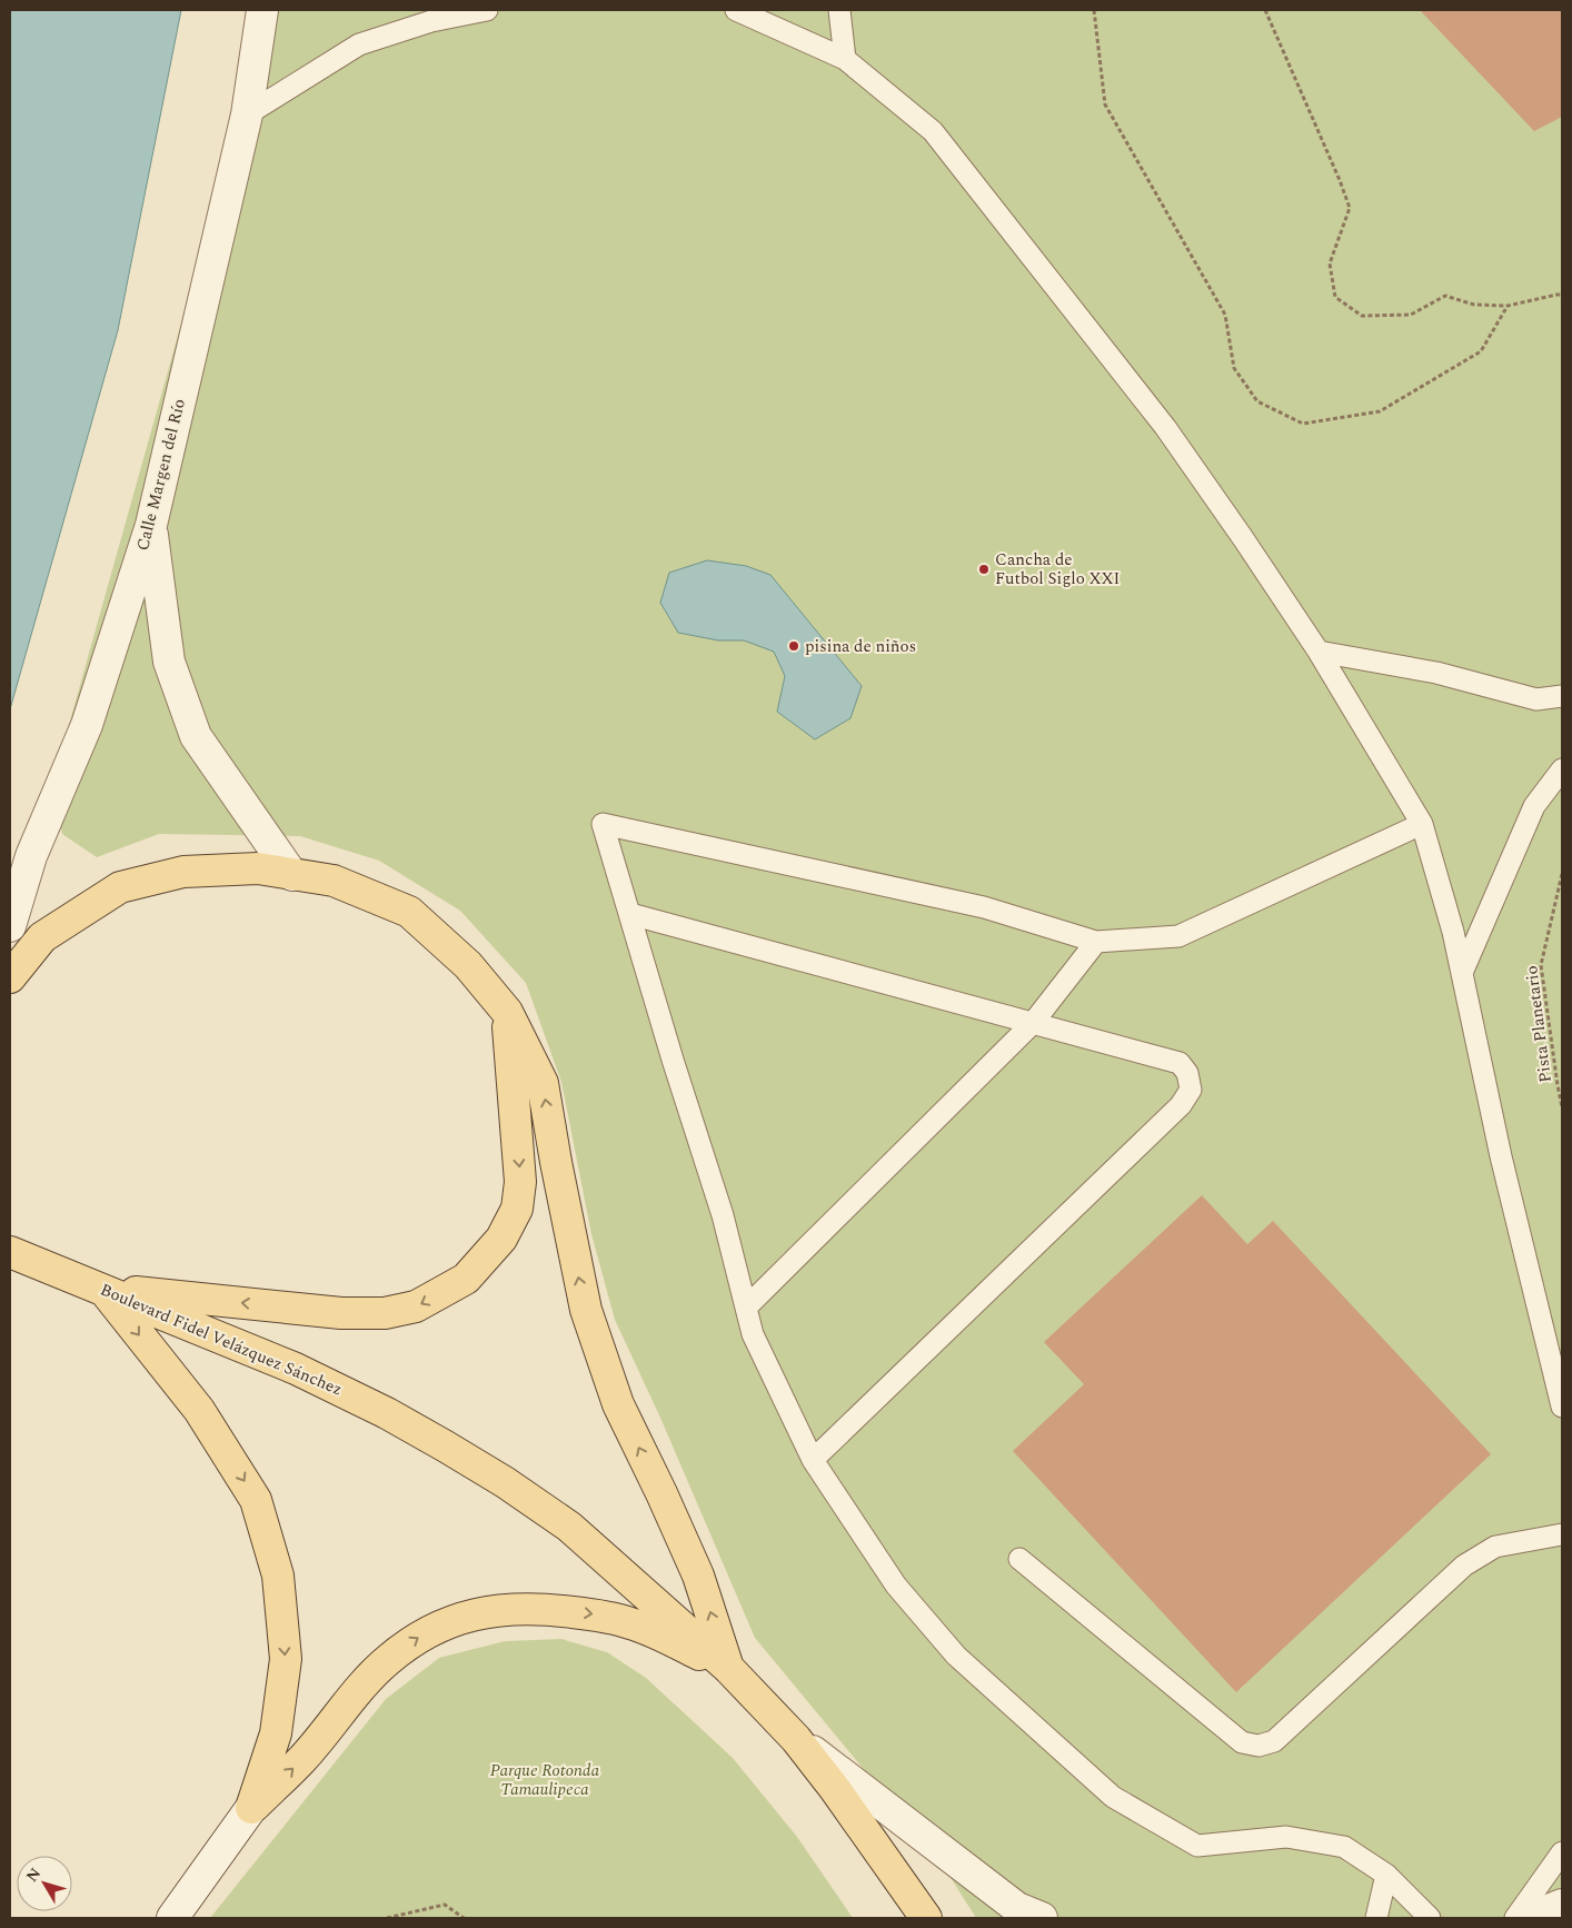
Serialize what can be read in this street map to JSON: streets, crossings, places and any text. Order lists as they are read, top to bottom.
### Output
{
  "streets": {
    "main road": ["Boulevard Fidel Velázquez Sánchez"],
    "street": ["Calle Margen del Río"],
    "path": ["Pista Planetario"]
  },
  "parks": ["Parque Rotonda Tamaulipeca"],
  "places": ["Cancha de Futbol Siglo XXI", "pisina de niños"],
  "north": "top left"
}
